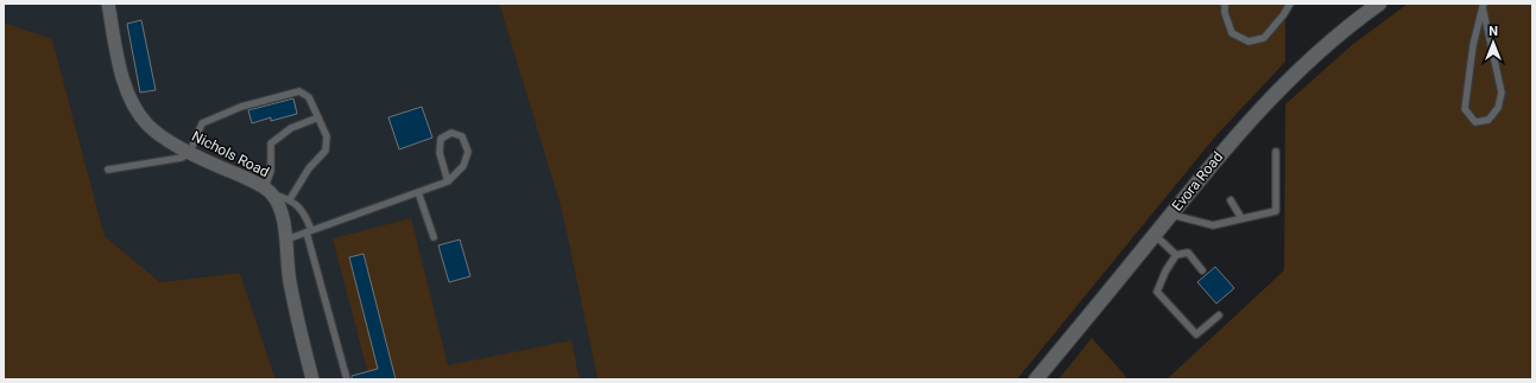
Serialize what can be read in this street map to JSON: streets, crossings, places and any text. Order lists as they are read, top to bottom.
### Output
{
  "streets": {
    "street": ["Nichols Road", "Evora Road"]
  },
  "north": "top"
}
